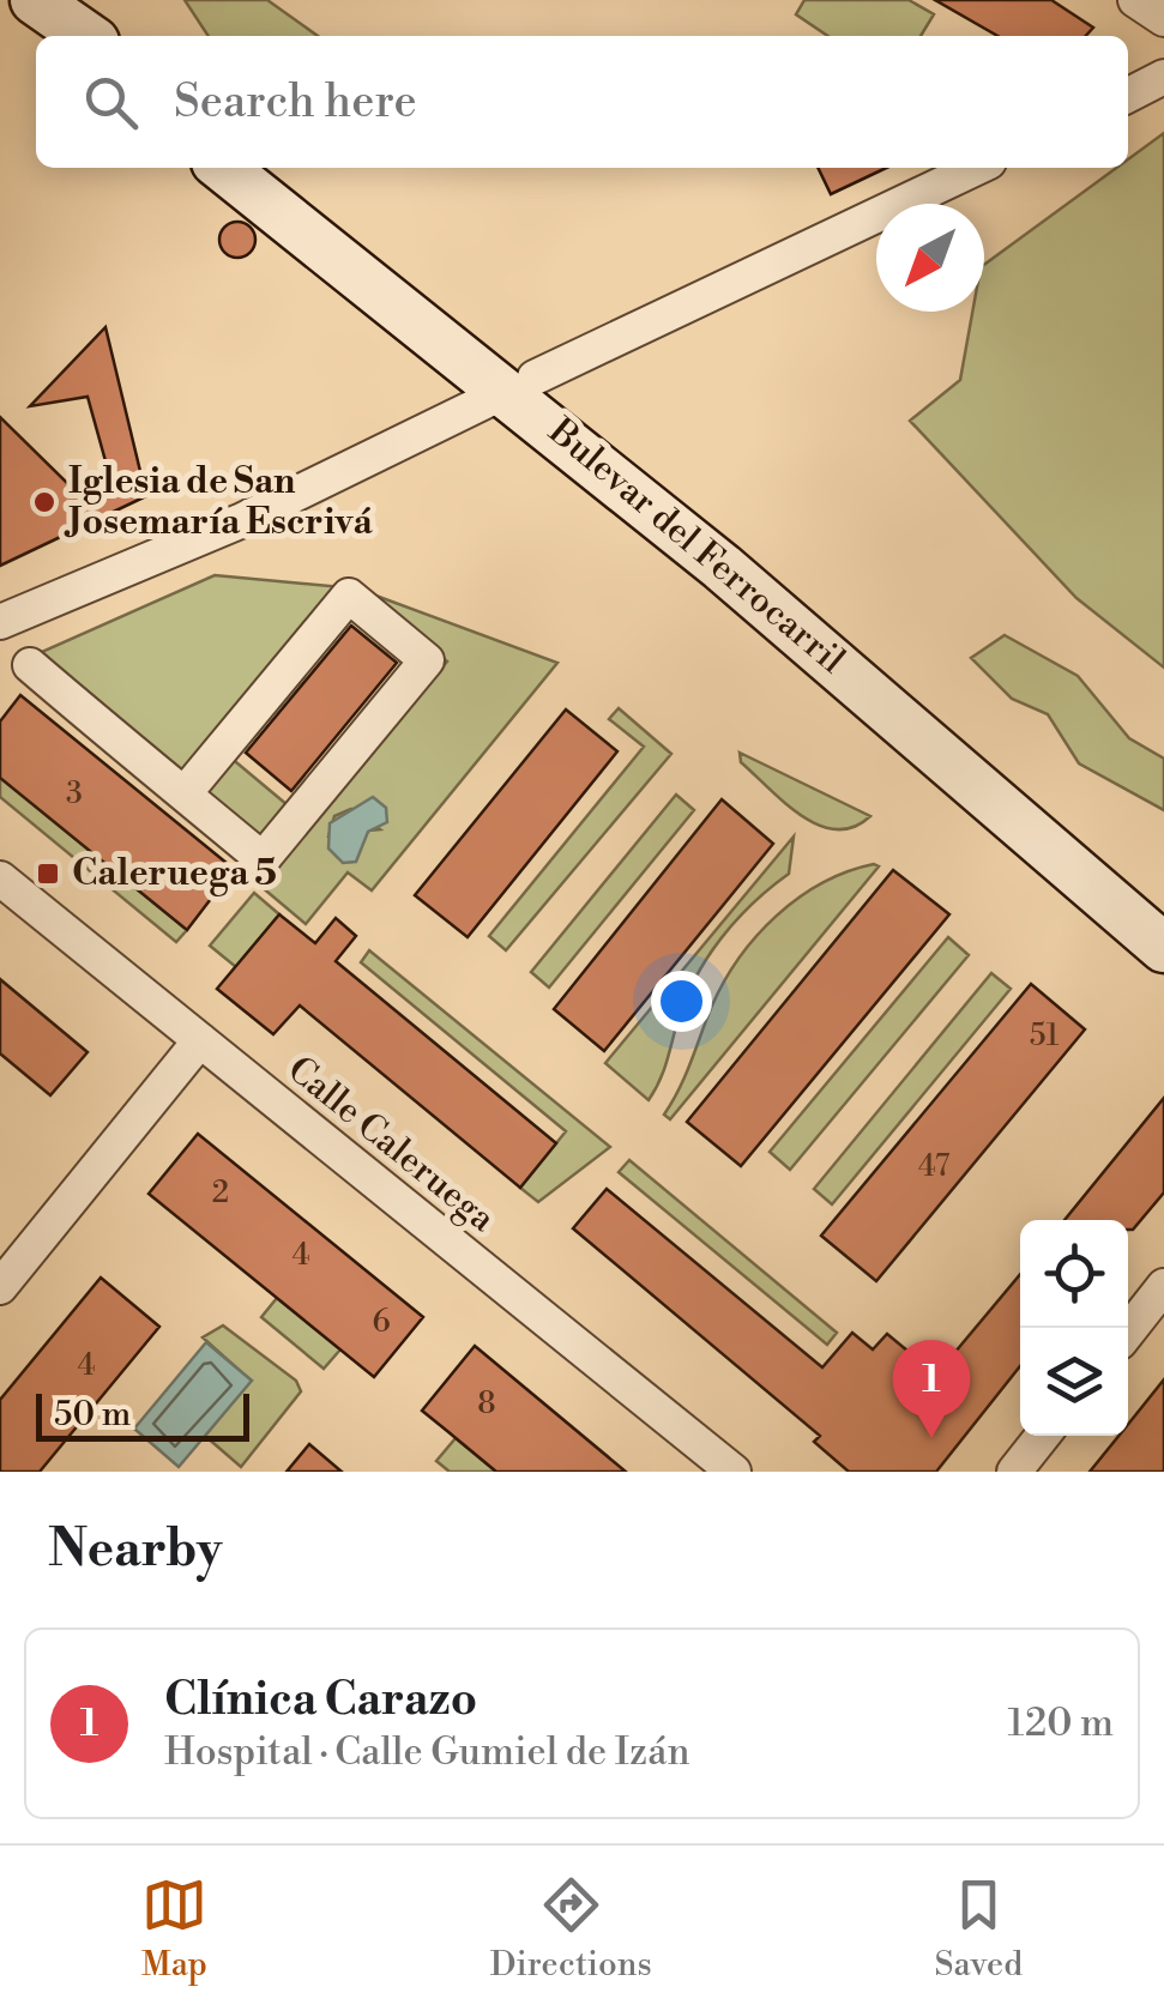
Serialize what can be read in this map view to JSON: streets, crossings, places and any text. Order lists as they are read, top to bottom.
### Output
{
  "streets": {
    "main road": ["Bulevar del Ferrocarril"],
    "street": ["Calle Caleruega"]
  },
  "places": {
    "other": ["Iglesia de San Josemaría Escrivá"],
    "transit": ["Caleruega 5"]
  },
  "house_numbers": [
    "3",
    "51",
    "47",
    "2",
    "4",
    "6",
    "4",
    "8"
  ],
  "scale_bar": "50 m",
  "north": "bottom left",
  "page": {
    "search": "Search here",
    "pins": "1",
    "scale": "50 m",
    "heading": "Nearby",
    "list": [
      {
        "mark": "1",
        "name": "Clínica Carazo",
        "note": "Hospital · Calle Gumiel de Izán",
        "value": "120 m"
      }
    ],
    "nav": ["Map", "Directions", "Saved"]
  }
}
